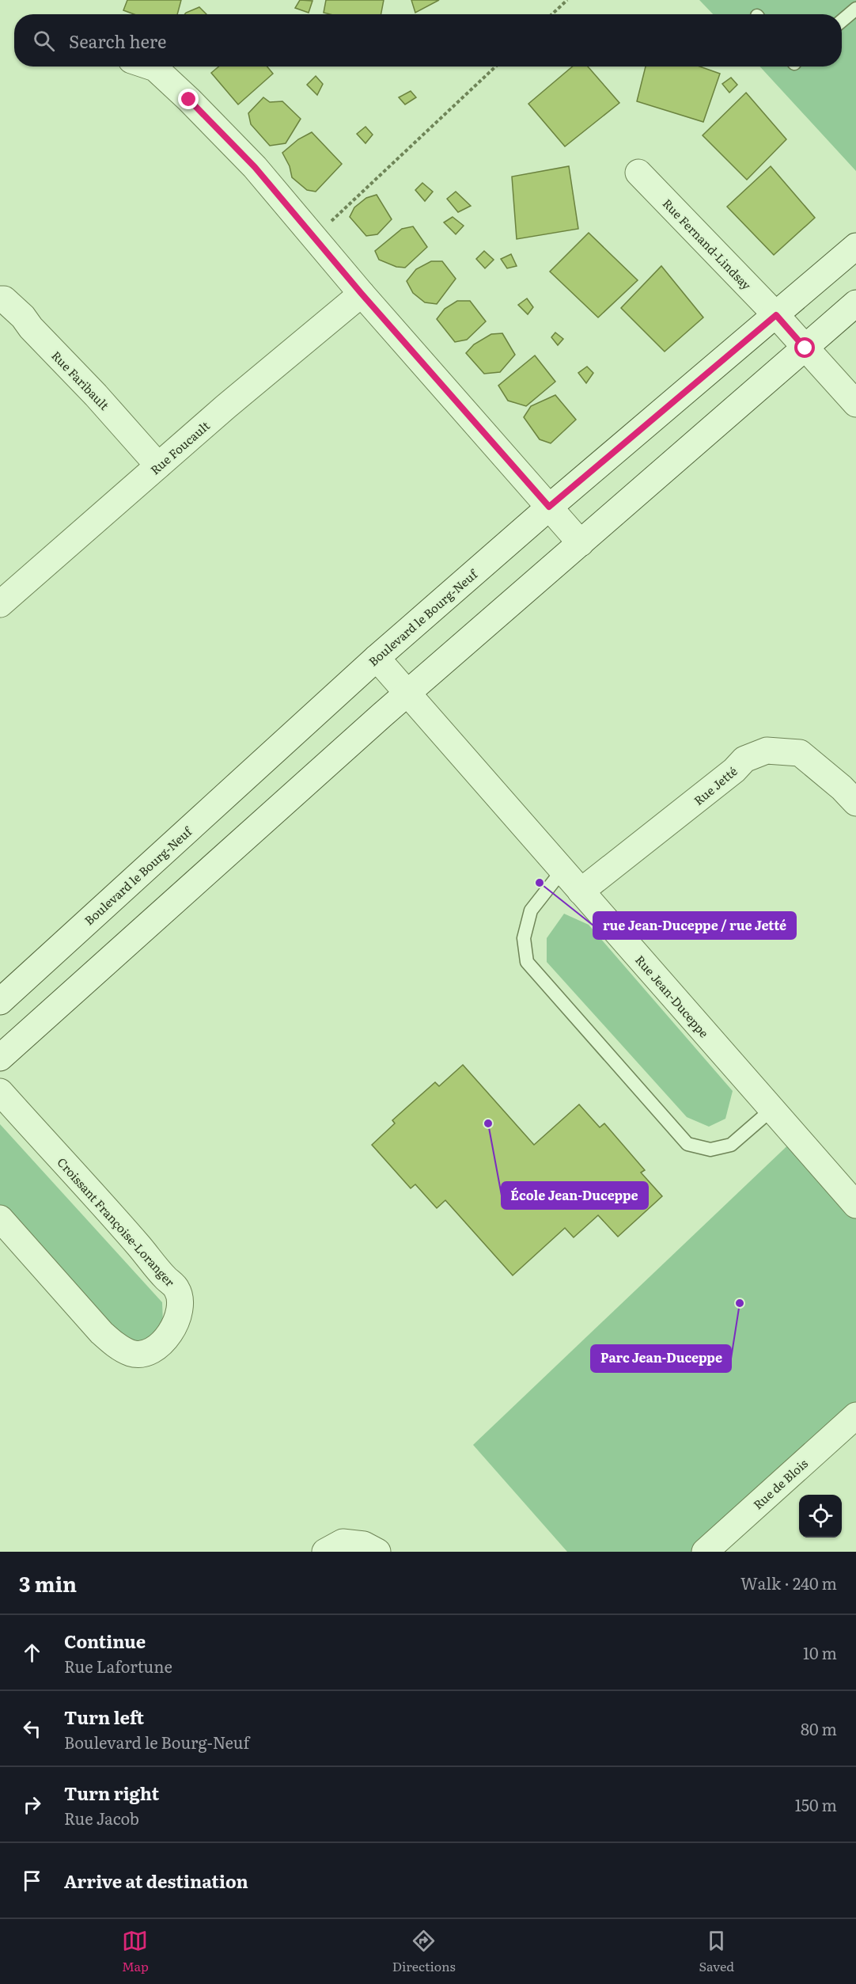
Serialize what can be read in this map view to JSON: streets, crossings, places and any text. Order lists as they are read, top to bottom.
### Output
{
  "streets": {
    "street": [
      "Rue Fernand-Lindsay",
      "Rue Faribault",
      "Rue Foucault",
      "Boulevard le Bourg-Neuf",
      "Rue Jetté",
      "Rue Jean-Duceppe",
      "Croissant Françoise-Loranger",
      "Rue de Blois"
    ]
  },
  "crossings": [
    ["Rue Fernand-Lindsay", "Boulevard le Bourg-Neuf"],
    ["Rue Faribault", "Rue Foucault"],
    ["Boulevard le Bourg-Neuf", "Rue Jean-Duceppe"],
    ["Rue Jetté", "Rue Jean-Duceppe"]
  ],
  "places": ["rue Jean-Duceppe / rue Jetté", "École Jean-Duceppe", "Parc Jean-Duceppe"],
  "page": {
    "search": "Search here",
    "heading": ["3 min", "Walk · 240 m"],
    "list": [
      ["Continue", "Rue Lafortune", "10 m"],
      ["Turn left", "Boulevard le Bourg-Neuf", "80 m"],
      ["Turn right", "Rue Jacob", "150 m"],
      "Arrive at destination"
    ],
    "nav": ["Map", "Directions", "Saved"]
  }
}
